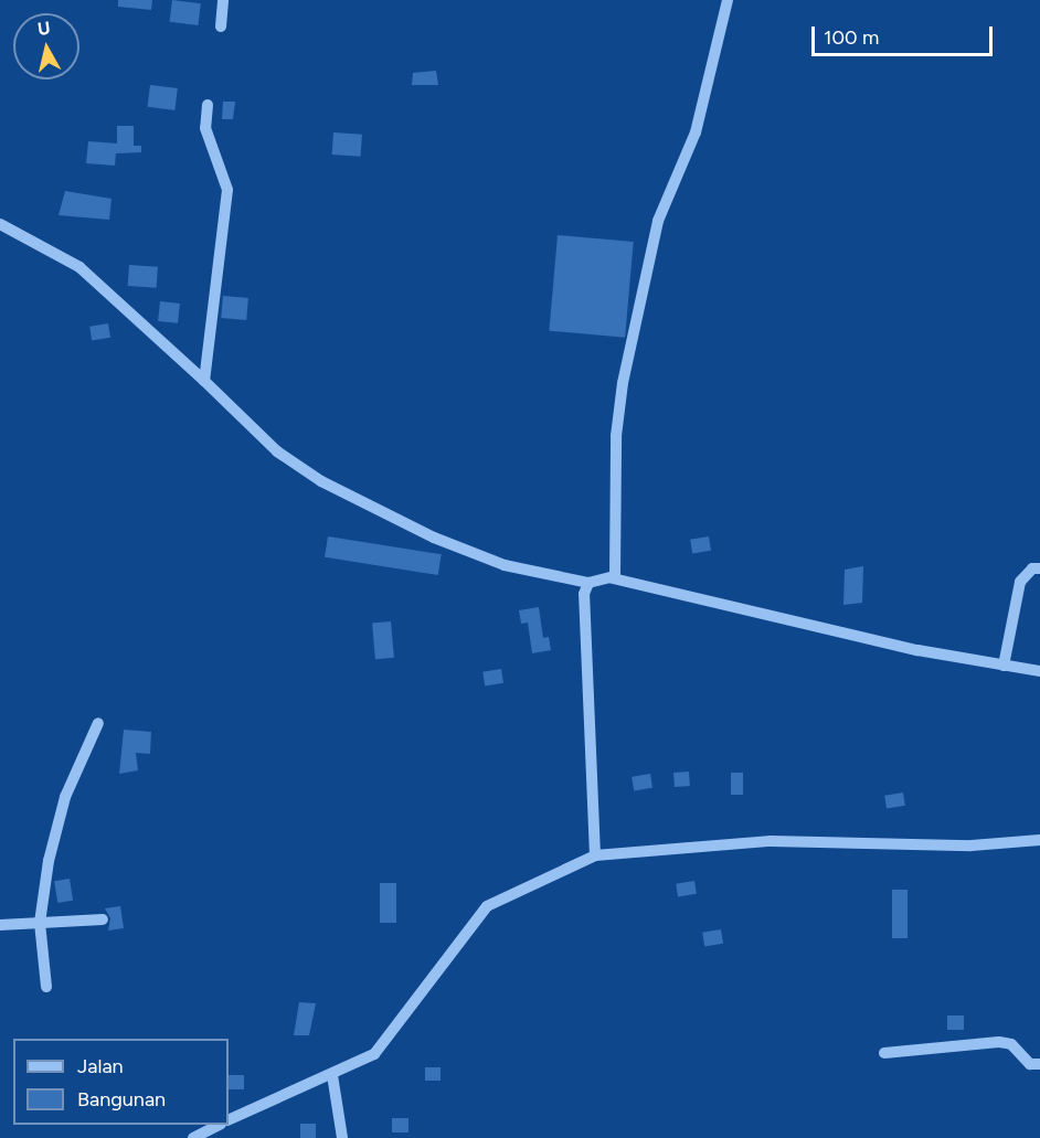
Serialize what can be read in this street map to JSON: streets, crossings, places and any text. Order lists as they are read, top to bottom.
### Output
{
  "legend": ["Jalan", "Bangunan"],
  "scale_bar": "100 m",
  "north": "top"
}
